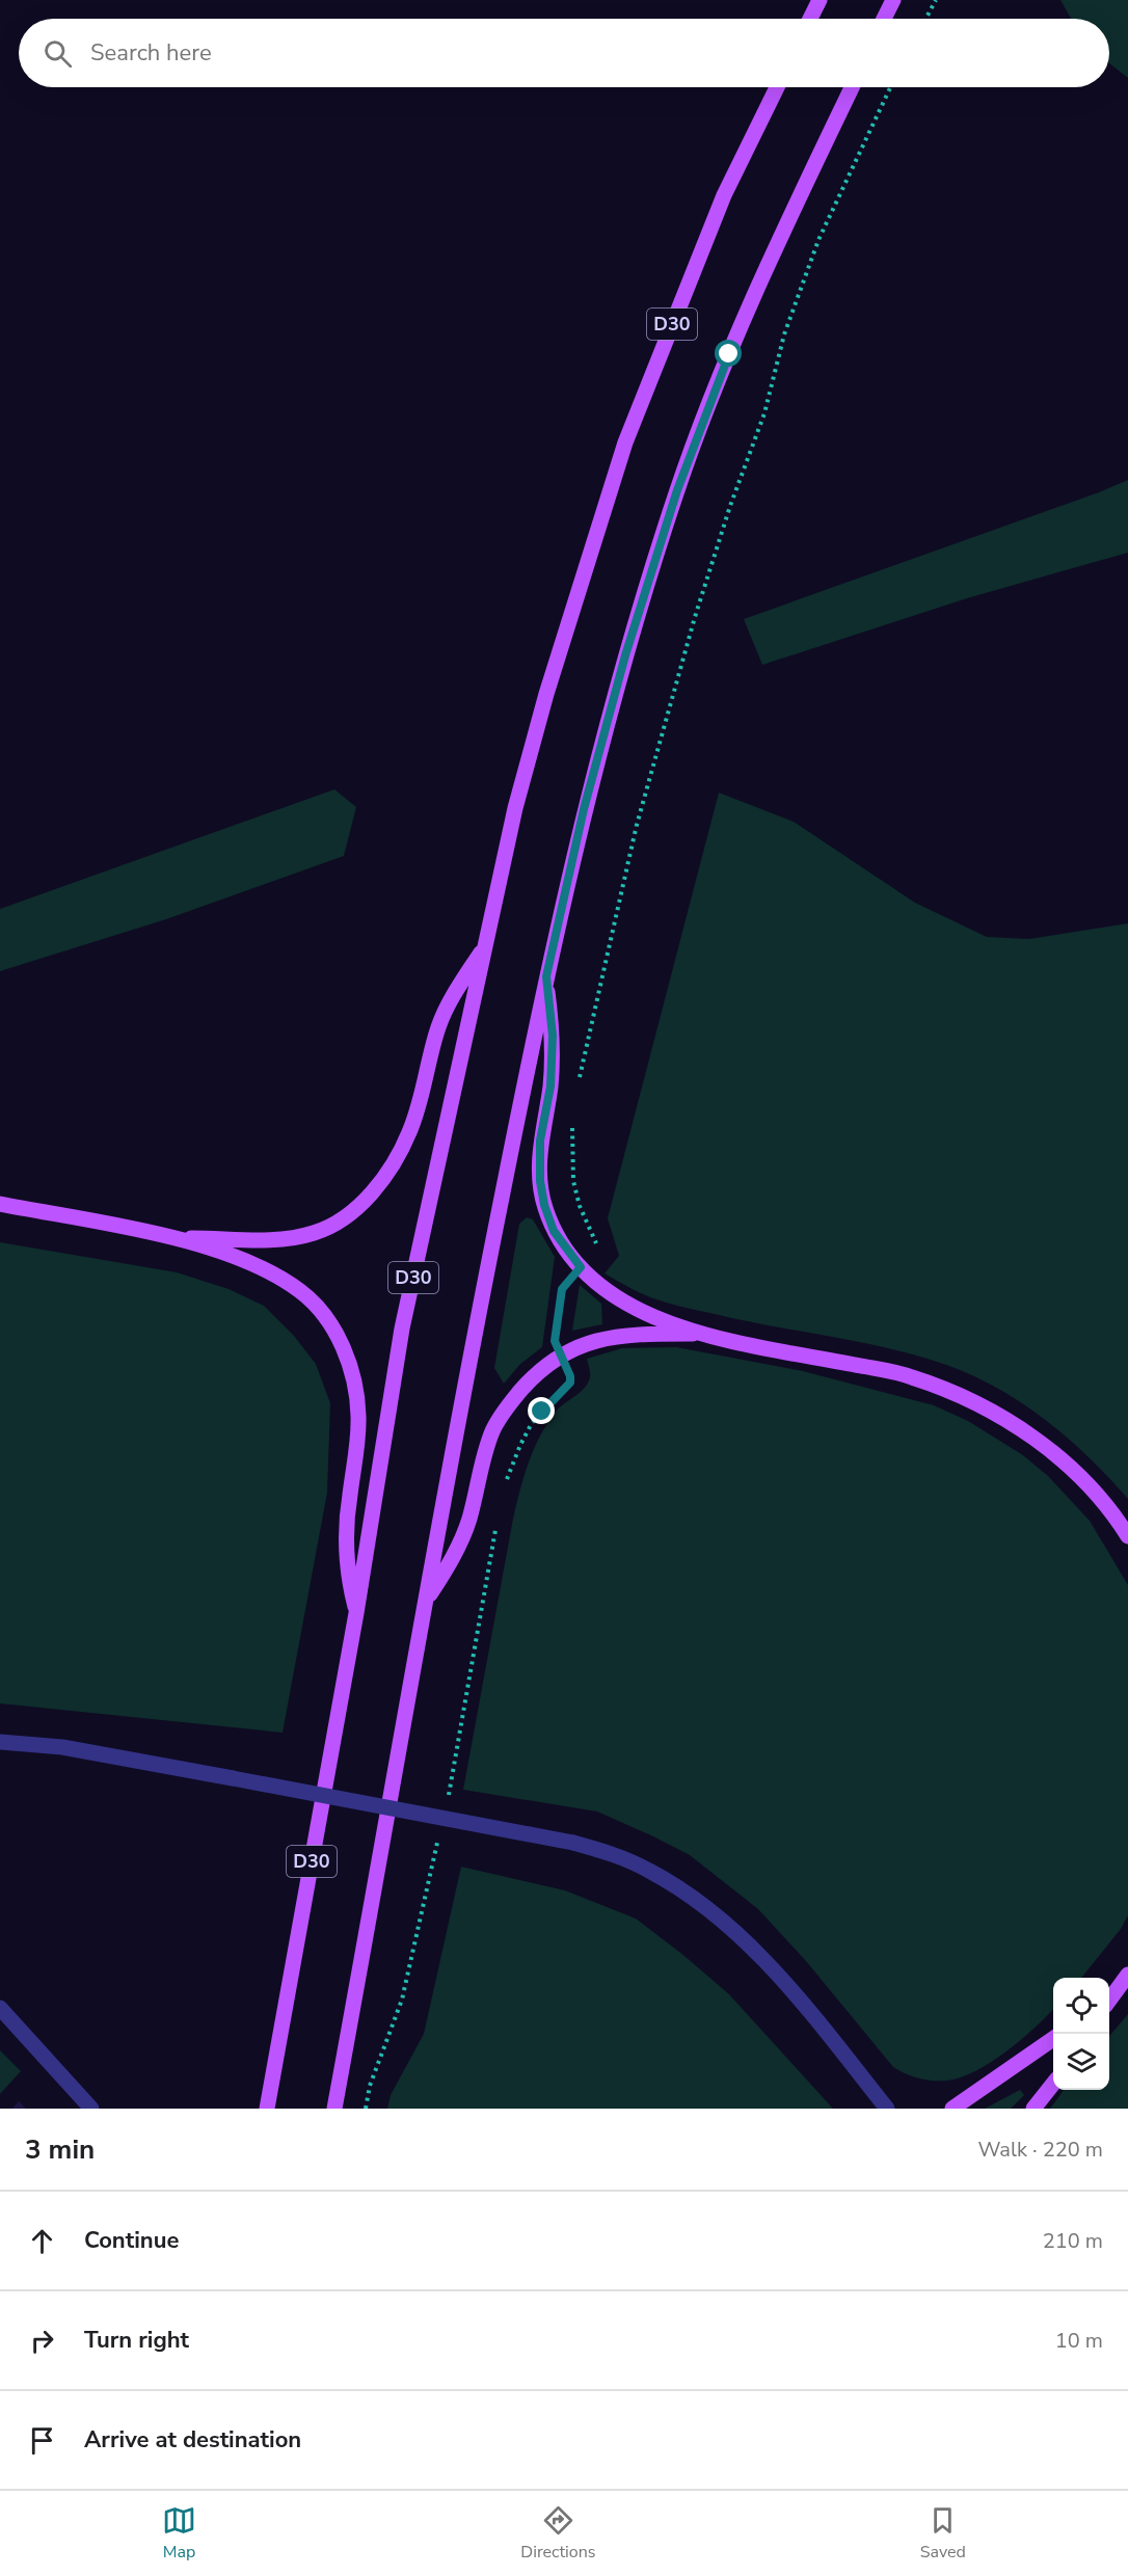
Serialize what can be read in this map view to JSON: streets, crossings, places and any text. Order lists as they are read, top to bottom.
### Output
{
  "streets": {
    "main road": ["D30"]
  },
  "page": {
    "search": "Search here",
    "heading": ["3 min", "Walk · 220 m"],
    "list": [
      ["Continue", "210 m"],
      ["Turn right", "10 m"],
      "Arrive at destination"
    ],
    "nav": ["Map", "Directions", "Saved"]
  }
}
